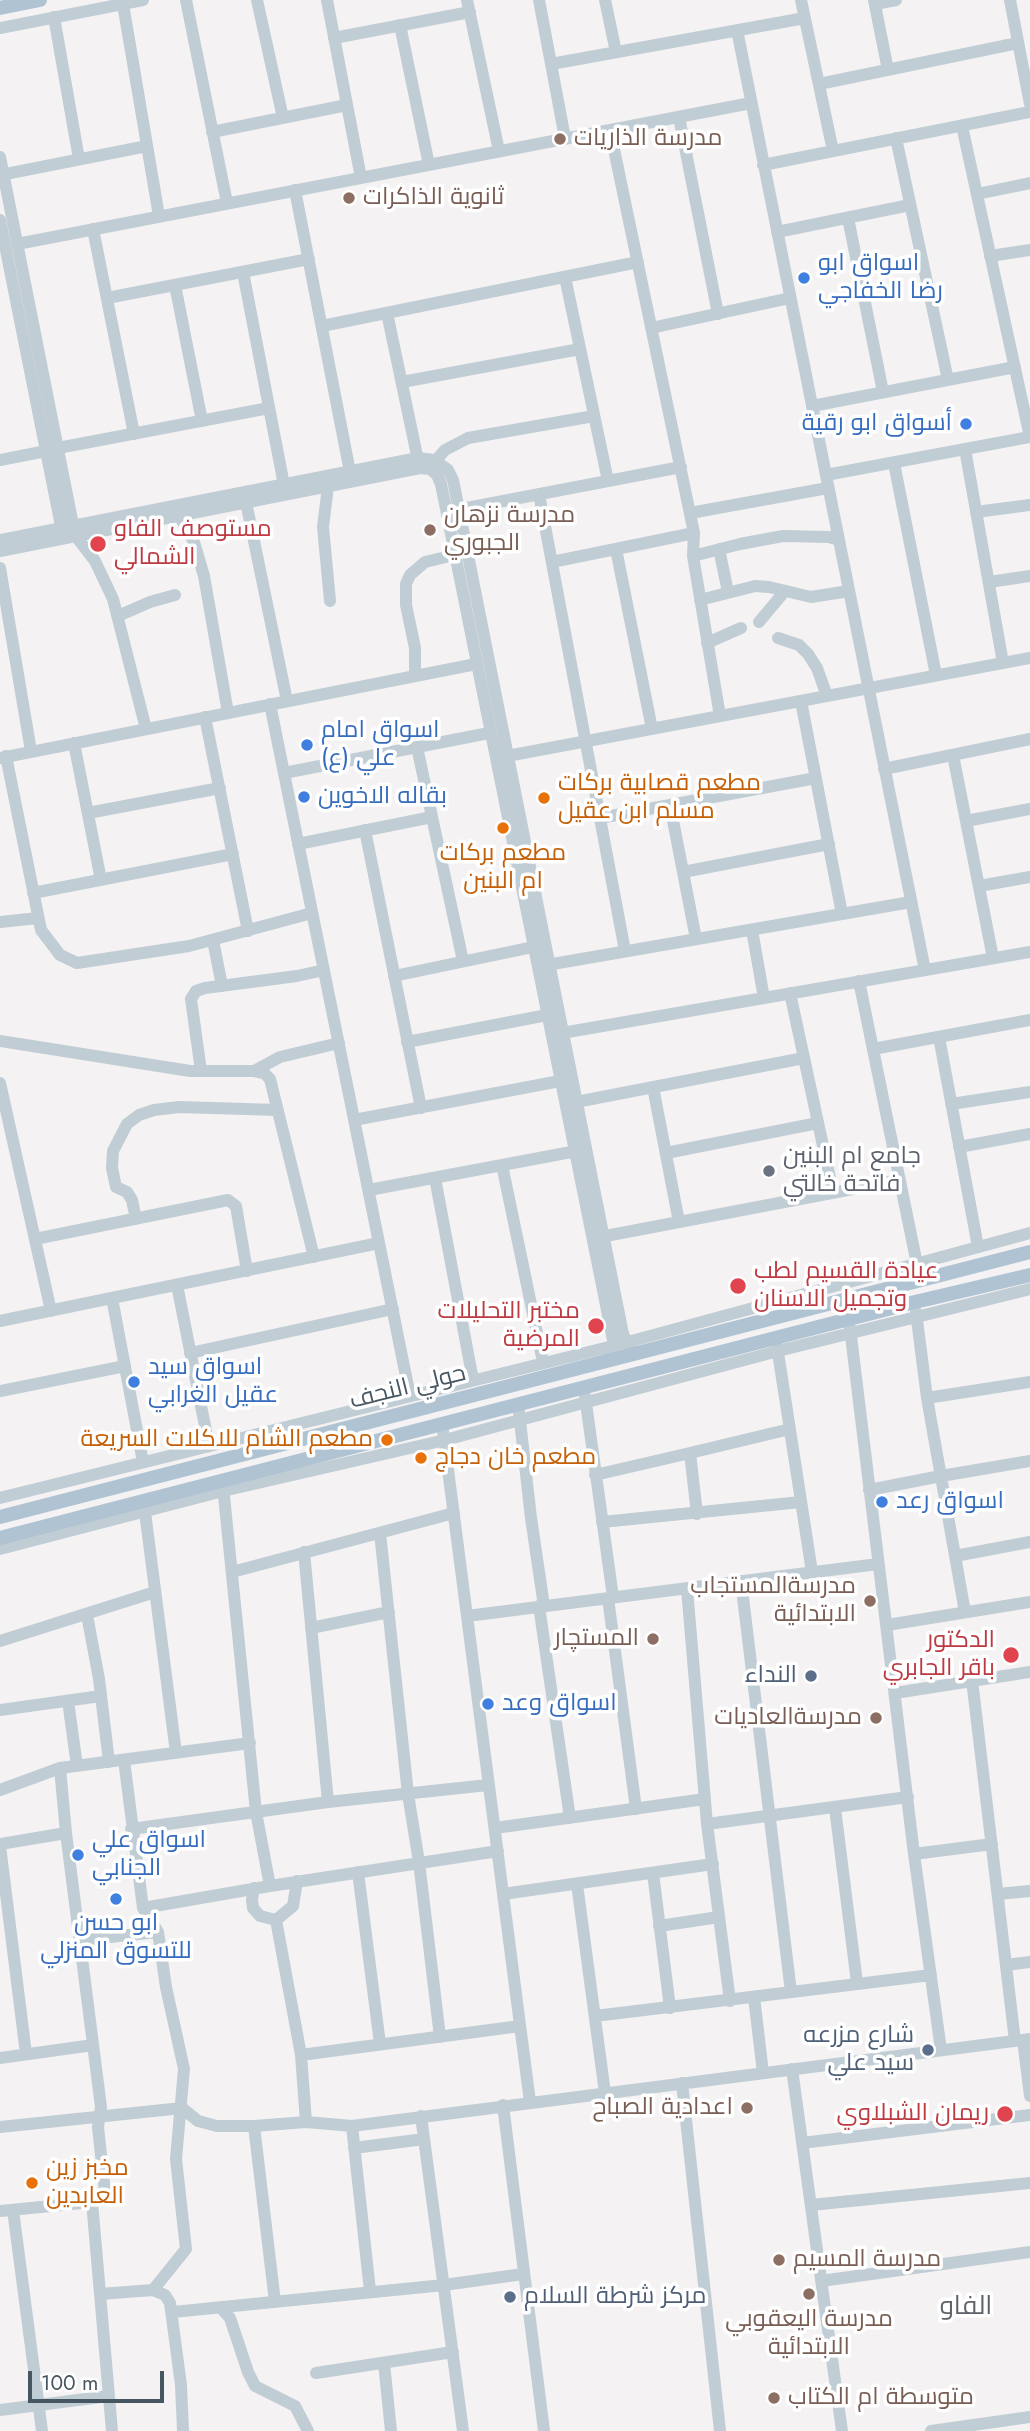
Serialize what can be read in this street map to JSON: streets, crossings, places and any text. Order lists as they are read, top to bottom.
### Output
{
  "streets": {
    "main road": ["حولي النجف"]
  },
  "districts": ["الفاو"],
  "places": [
    "مدرسة الذاريات",
    "ثانوية الذاكرات",
    "اسواق ابو رضا الخفاجي",
    "أسواق ابو رقية",
    "مدرسة نزهان الجبوري",
    "مستوصف الفاو الشمالي",
    "اسواق امام علي (ع)",
    "بقاله الاخوين",
    "مطعم قصابية بركات مسلم ابن عقيل",
    "مطعم بركات ام البنين",
    "جامع ام البنين فاتحة خالتي",
    "عيادة القسيم لطب وتجميل الاسنان",
    "مختبر التحليلات المرضية",
    "اسواق سيد عقيل الغرابي",
    "مطعم الشام للاكلات السريعة",
    "مطعم خان دجاج",
    "اسواق رعد",
    "مدرسةالمستجاب الابتدائية",
    "المستچار",
    "الدكتور باقر الجابري",
    "النداء",
    "اسواق وعد",
    "مدرسةالعاديات",
    "اسواق علي الجنابي",
    "ابو حسن للتسوق المنزلي",
    "شارع مزرعه سيد علي",
    "اعدادية الصباح",
    "ريمان الشبلاوي",
    "مخبز زين العابدين",
    "مدرسة المسيم",
    "مدرسة اليعقوبي الابتدائية",
    "مركز شرطة السلام",
    "متوسطة ام الكتاب"
  ],
  "scale_bar": "100 m"
}
